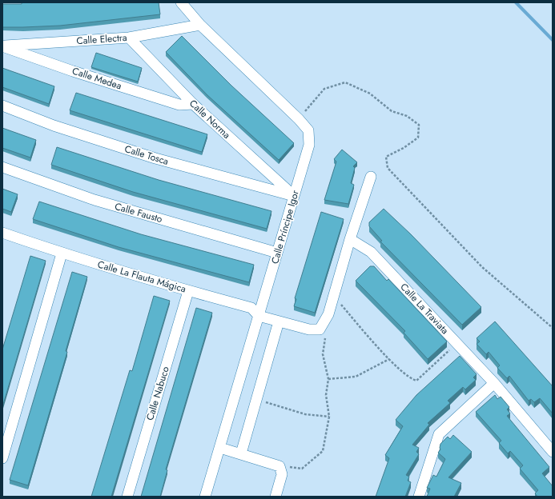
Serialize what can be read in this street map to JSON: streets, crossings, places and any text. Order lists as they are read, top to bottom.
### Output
{
  "streets": {
    "street": [
      "Calle Electra",
      "Calle Medea",
      "Calle Norma",
      "Calle Tosca",
      "Calle Fausto",
      "Calle Príncipe Igor",
      "Calle La Flauta Mágica",
      "Calle La Traviata",
      "Calle Nabuco"
    ]
  },
  "crossings": [
    ["Calle Electra", "Calle Medea"],
    ["Calle Electra", "Calle Norma"],
    ["Calle Electra", "Calle Príncipe Igor"],
    ["Calle Medea", "Calle Norma"],
    ["Calle Norma", "Calle Tosca"],
    ["Calle Norma", "Calle Príncipe Igor"],
    ["Calle Tosca", "Calle Príncipe Igor"],
    ["Calle Fausto", "Calle Príncipe Igor"],
    ["Calle Príncipe Igor", "Calle La Flauta Mágica"],
    ["Calle La Flauta Mágica", "Calle Nabuco"]
  ]
}
